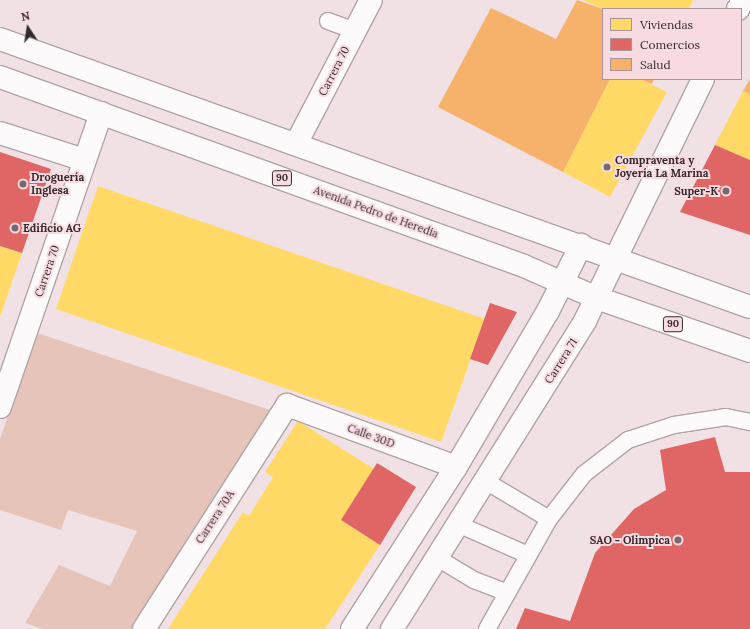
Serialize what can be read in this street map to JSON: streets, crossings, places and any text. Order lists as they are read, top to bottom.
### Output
{
  "streets": {
    "main road": [
      "Carrera 70",
      "90",
      "Avenida Pedro de Heredia",
      "Carrera 71",
      "Calle 30D",
      "Carrera 70A"
    ]
  },
  "crossings": [
    ["Carrera 70", "Avenida Pedro de Heredia"],
    ["Avenida Pedro de Heredia", "Carrera 71"],
    ["Calle 30D", "Carrera 70A"]
  ],
  "places": [
    "Compraventa y Joyería La Marina",
    "Droguería Inglesa",
    "Super-K",
    "Edificio AG",
    "SAO - Olimpica"
  ],
  "legend": ["Viviendas", "Comercios", "Salud"],
  "north": "top"
}
